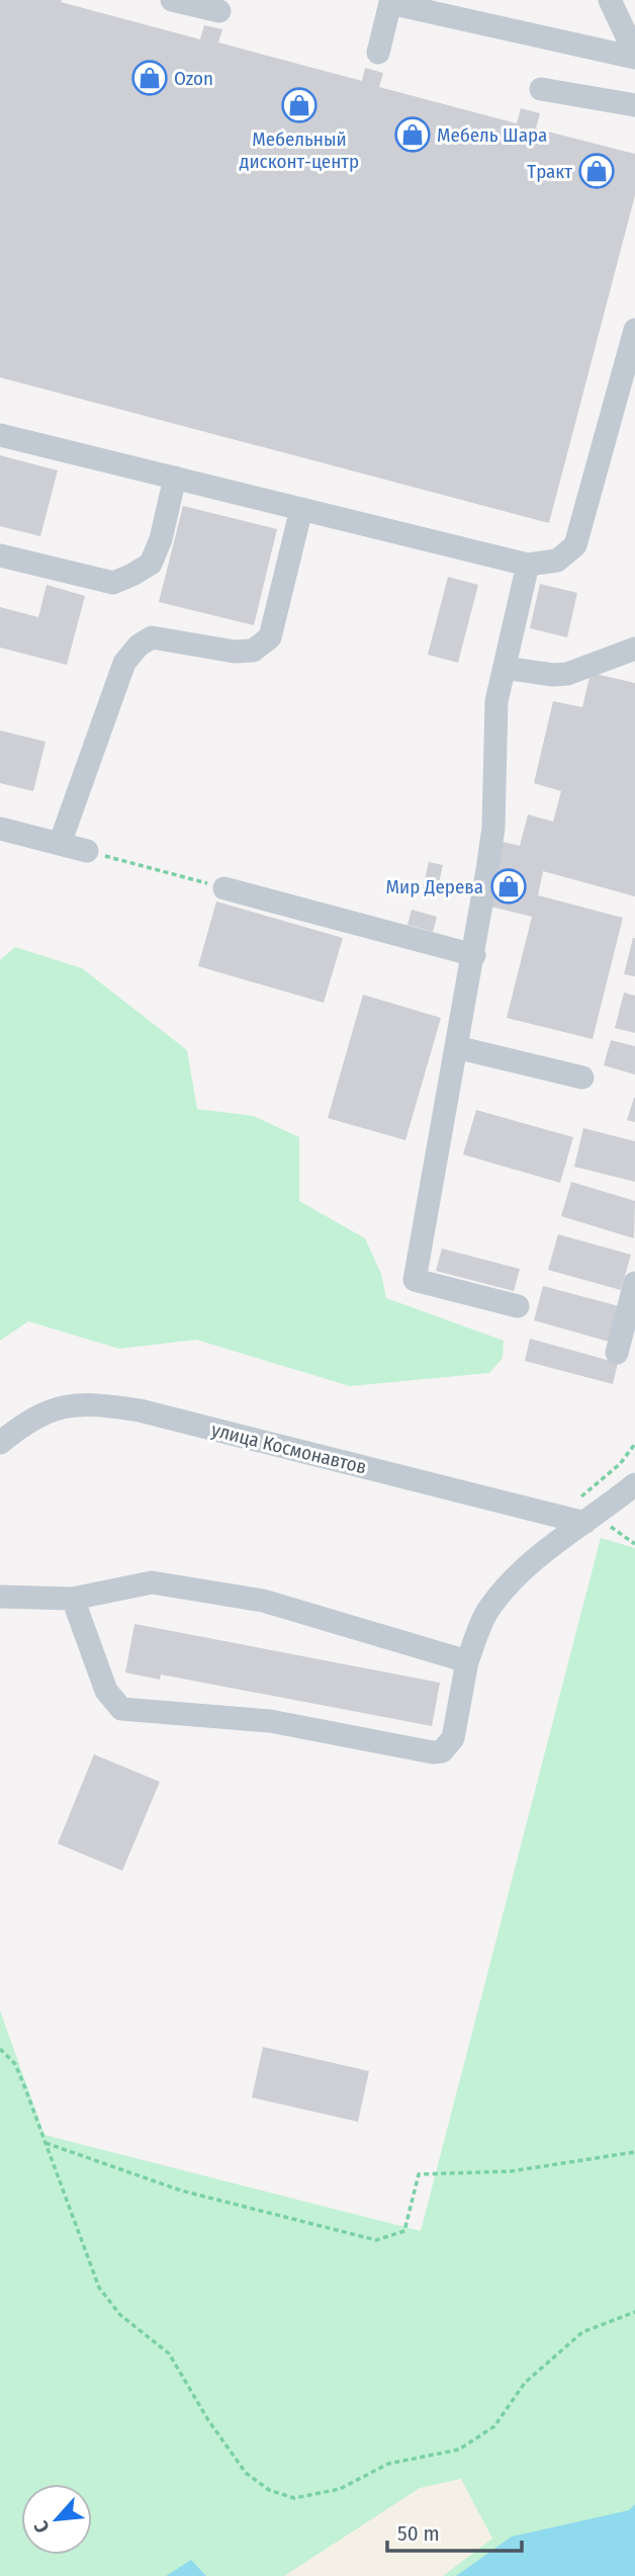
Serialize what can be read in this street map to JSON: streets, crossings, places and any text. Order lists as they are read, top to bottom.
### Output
{
  "streets": {
    "street": ["улица Космонавтов"]
  },
  "places": {
    "shop": [
      "Ozon",
      "Мебельный дисконт-центр",
      "Мебель Шара",
      "Тракт",
      "Мир Дерева"
    ]
  },
  "scale_bar": "50 m",
  "north": "bottom left"
}
